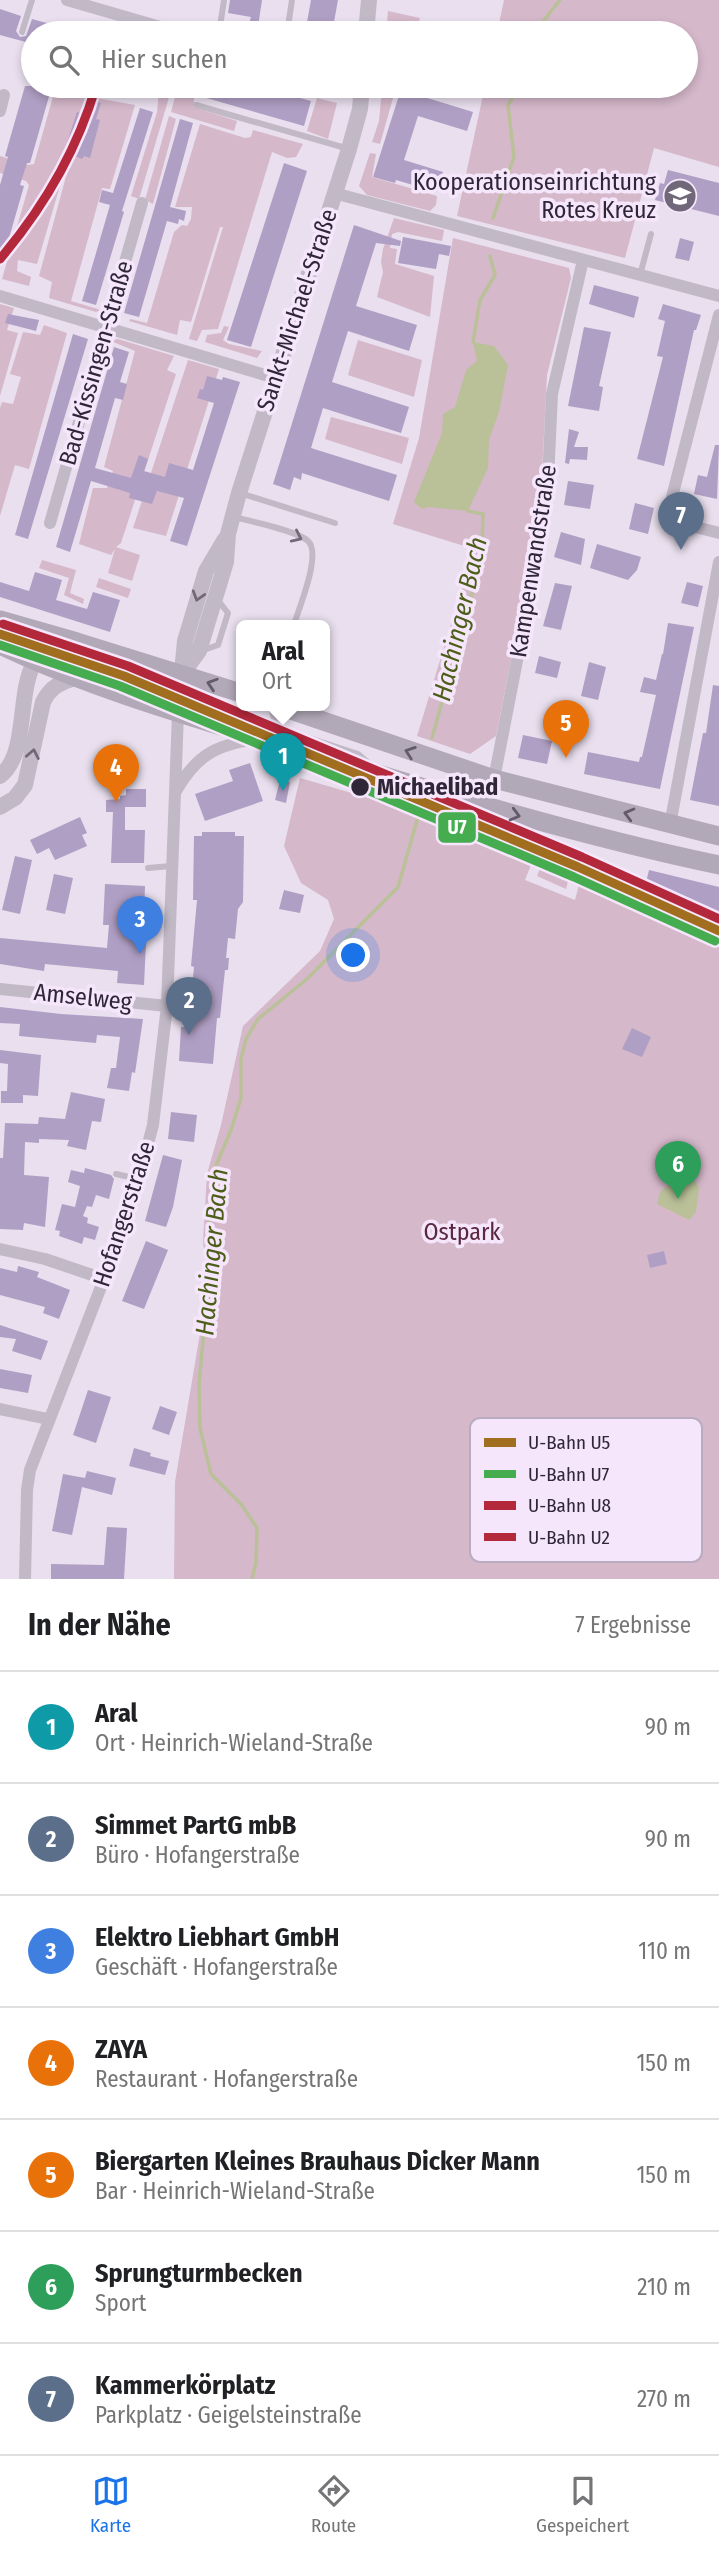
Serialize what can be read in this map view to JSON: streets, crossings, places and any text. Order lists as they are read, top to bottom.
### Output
{
  "streets": {
    "street": [
      "Sankt-Michael-Straße",
      "Bad-Kissingen-Straße",
      "Kampenwandstraße",
      "Amselweg",
      "Hofangerstraße"
    ]
  },
  "crossings": [
    ["Sankt-Michael-Straße", "Hofangerstraße"],
    ["Amselweg", "Hofangerstraße"]
  ],
  "water": ["Hachinger Bach"],
  "parks": ["Ostpark"],
  "places": {
    "school or university": ["Kooperationseinrichtung Rotes Kreuz"],
    "other": ["Michaelibad"]
  },
  "lines": [
    "metro line U2",
    "metro line U8",
    "metro line U5",
    "metro line U7"
  ],
  "legend": [
    "U-Bahn U5",
    "U-Bahn U7",
    "U-Bahn U8",
    "U-Bahn U2"
  ],
  "page": {
    "search": "Hier suchen",
    "pins": [
      "7",
      "5",
      "1",
      "4",
      "3",
      "2",
      "6"
    ],
    "popup": ["Aral", "Ort"],
    "heading": ["In der Nähe", "7 Ergebnisse"],
    "list": [
      {
        "mark": "1",
        "name": "Aral",
        "note": "Ort · Heinrich-Wieland-Straße",
        "value": "90 m"
      },
      {
        "mark": "2",
        "name": "Simmet PartG mbB",
        "note": "Büro · Hofangerstraße",
        "value": "90 m"
      },
      {
        "mark": "3",
        "name": "Elektro Liebhart GmbH",
        "note": "Geschäft · Hofangerstraße",
        "value": "110 m"
      },
      {
        "mark": "4",
        "name": "ZAYA",
        "note": "Restaurant · Hofangerstraße",
        "value": "150 m"
      },
      {
        "mark": "5",
        "name": "Biergarten Kleines Brauhaus Dicker Mann",
        "note": "Bar · Heinrich-Wieland-Straße",
        "value": "150 m"
      },
      {
        "mark": "6",
        "name": "Sprungturmbecken",
        "note": "Sport",
        "value": "210 m"
      },
      {
        "mark": "7",
        "name": "Kammerkörplatz",
        "note": "Parkplatz · Geigelsteinstraße",
        "value": "270 m"
      }
    ],
    "nav": ["Karte", "Route", "Gespeichert"]
  }
}
